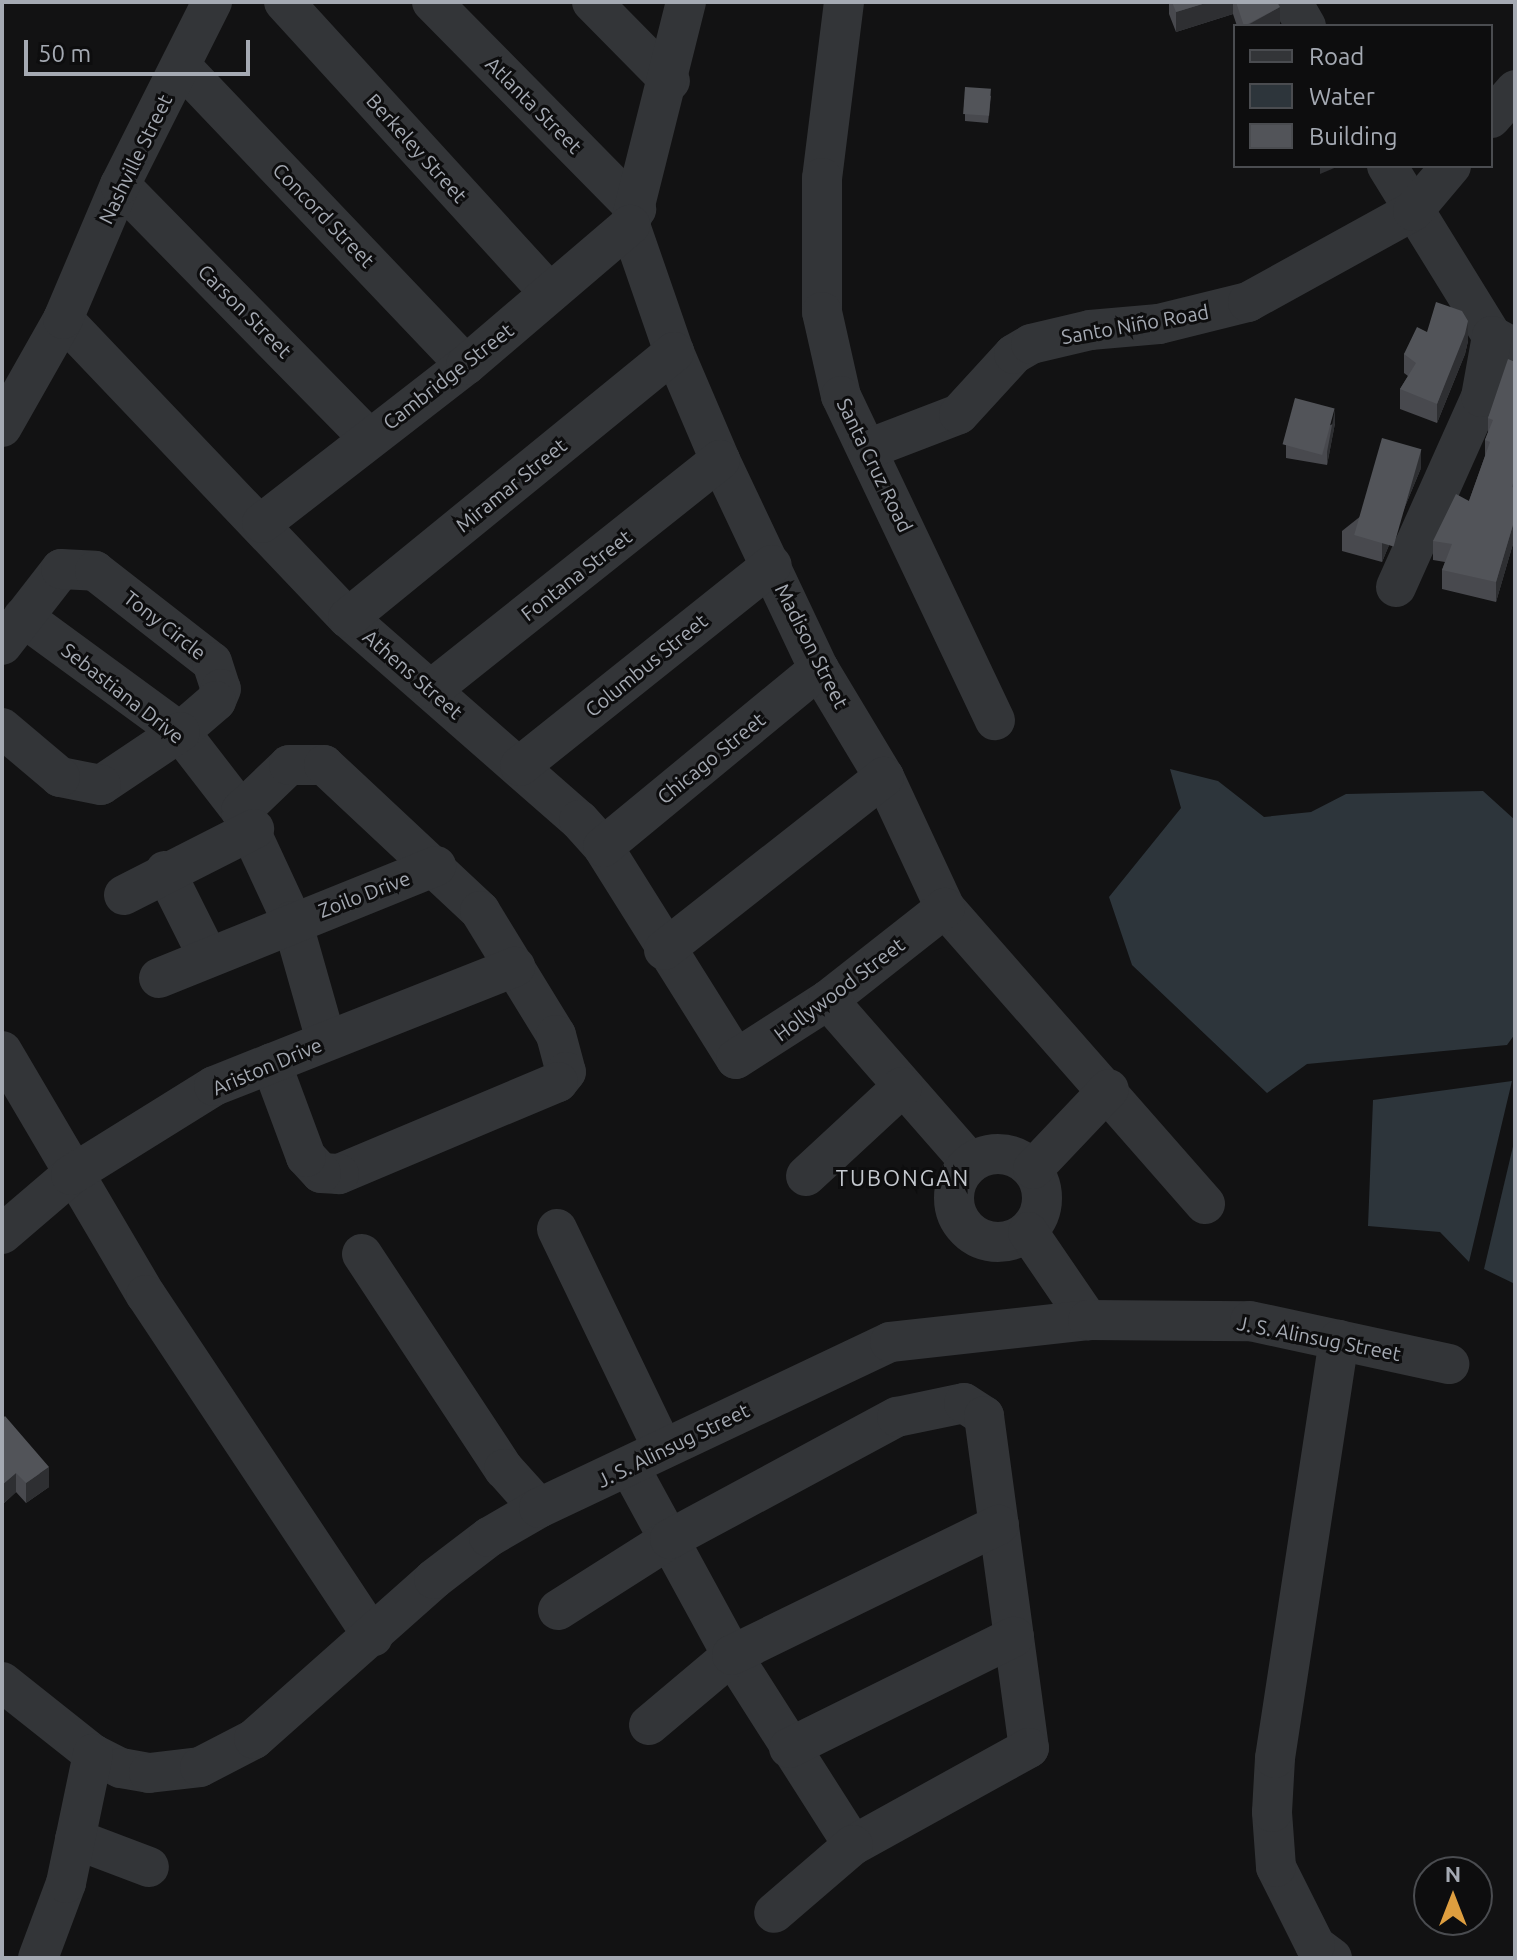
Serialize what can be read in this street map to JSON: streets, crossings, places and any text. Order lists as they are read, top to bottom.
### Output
{
  "streets": {
    "street": [
      "Atlanta Street",
      "Berkeley Street",
      "Nashville Street",
      "Concord Street",
      "Carson Street",
      "Santo Niño Road",
      "Cambridge Street",
      "Santa Cruz Road",
      "Miramar Street",
      "Fontana Street",
      "Tony Circle",
      "Madison Street",
      "Columbus Street",
      "Athens Street",
      "Sebastiana Drive",
      "Chicago Street",
      "Zoilo Drive",
      "Hollywood Street",
      "Ariston Drive",
      "J. S. Alinsug Street"
    ]
  },
  "crossings": [
    ["Atlanta Street", "Cambridge Street"],
    ["Atlanta Street", "Madison Street"],
    ["Berkeley Street", "Cambridge Street"],
    ["Nashville Street", "Concord Street"],
    ["Nashville Street", "Carson Street"],
    ["Nashville Street", "Athens Street"],
    ["Concord Street", "Cambridge Street"],
    ["Carson Street", "Cambridge Street"],
    ["Santo Niño Road", "Santa Cruz Road"],
    ["Cambridge Street", "Madison Street"],
    ["Cambridge Street", "Athens Street"],
    ["Miramar Street", "Madison Street"],
    ["Miramar Street", "Athens Street"],
    ["Fontana Street", "Madison Street"],
    ["Fontana Street", "Athens Street"],
    ["Tony Circle", "Sebastiana Drive"],
    ["Madison Street", "Columbus Street"],
    ["Madison Street", "Chicago Street"],
    ["Madison Street", "Hollywood Street"],
    ["Columbus Street", "Athens Street"],
    ["Athens Street", "Chicago Street"],
    ["Athens Street", "Hollywood Street"],
    ["Sebastiana Drive", "Zoilo Drive"],
    ["Sebastiana Drive", "Ariston Drive"]
  ],
  "districts": ["TUBONGAN"],
  "legend": ["Road", "Water", "Building"],
  "scale_bar": "50 m",
  "north": "top"
}
